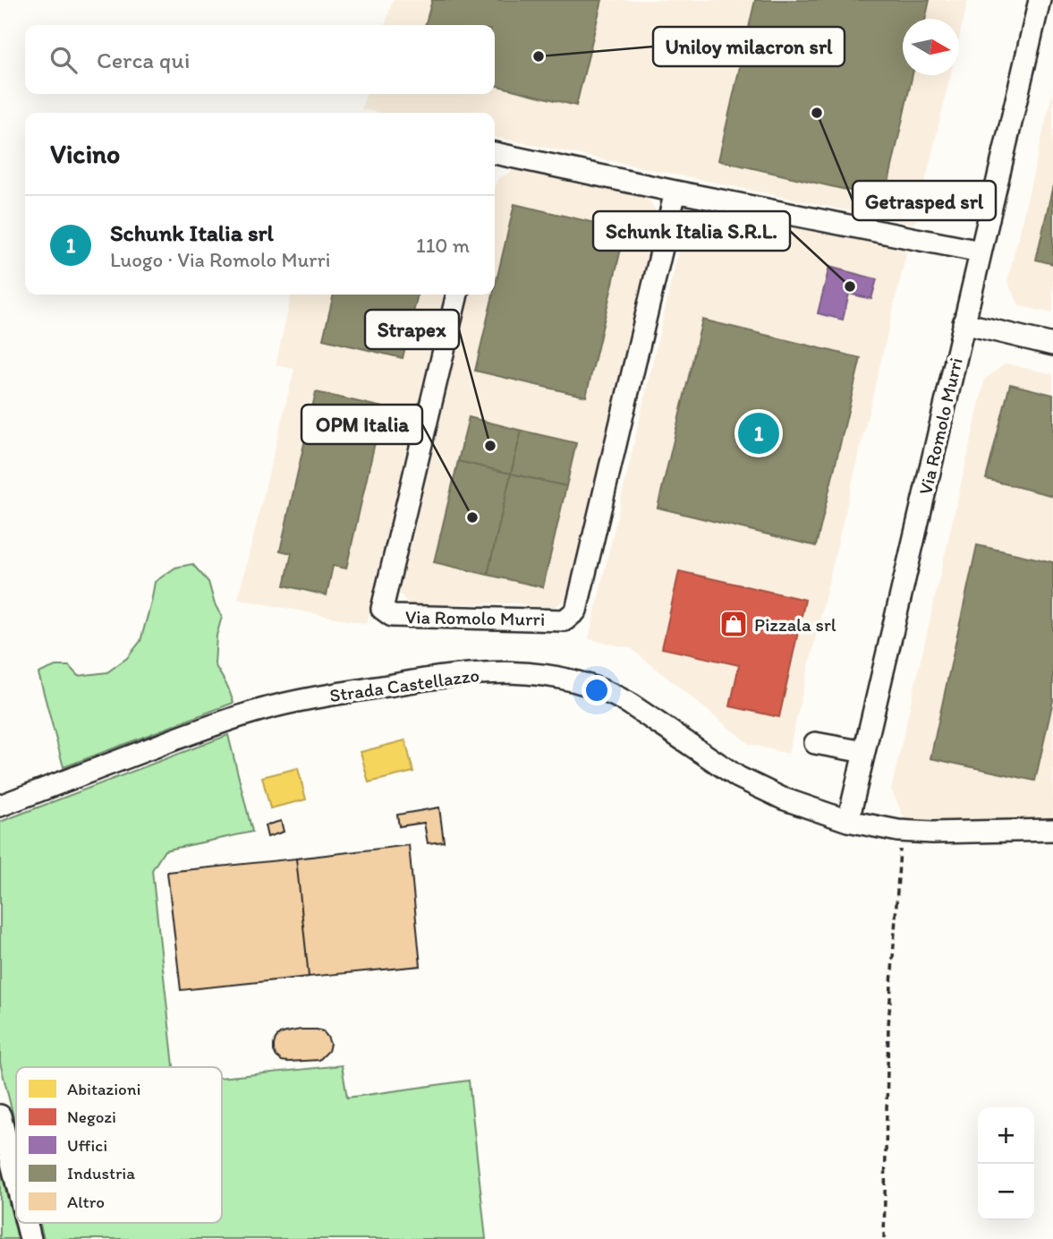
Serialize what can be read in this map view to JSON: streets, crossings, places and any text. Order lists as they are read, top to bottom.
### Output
{
  "streets": {
    "street": ["Via Romolo Murri", "Strada Castellazzo"]
  },
  "crossings": [
    ["Via Romolo Murri", "Strada Castellazzo"]
  ],
  "places": {
    "other": [
      "Uniloy milacron srl",
      "Getrasped srl",
      "Schunk Italia S.R.L.",
      "Strapex",
      "OPM Italia"
    ],
    "shop": ["Pizzala srl"]
  },
  "legend": [
    "Abitazioni",
    "Negozi",
    "Uffici",
    "Industria",
    "Altro"
  ],
  "north": "right",
  "page": {
    "search": "Cerca qui",
    "heading": "Vicino",
    "list": [
      {
        "mark": "1",
        "name": "Schunk Italia srl",
        "note": "Luogo · Via Romolo Murri",
        "value": "110 m"
      }
    ],
    "pins": "1",
    "map_buttons": ["+", "−"]
  }
}
